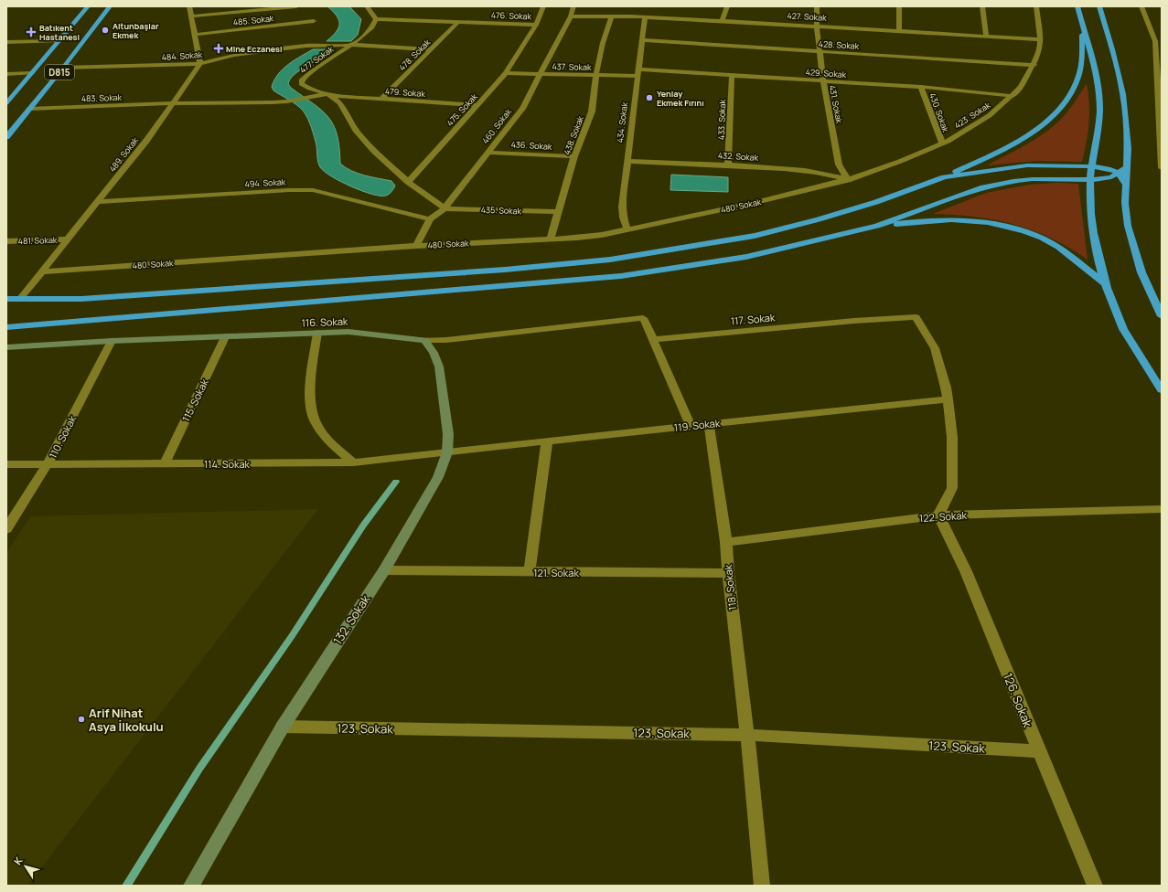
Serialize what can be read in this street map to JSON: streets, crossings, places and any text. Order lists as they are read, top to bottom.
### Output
{
  "streets": {
    "highway": ["D815"],
    "main road": ["116. Sokak", "132. Sokak"],
    "street": [
      "476. Sokak",
      "427. Sokak",
      "485. Sokak",
      "428. Sokak",
      "478. Sokak",
      "484. Sokak",
      "477. Sokak",
      "437. Sokak",
      "429. Sokak",
      "479. Sokak",
      "483. Sokak",
      "431. Sokak",
      "475. Sokak",
      "430. Sokak",
      "423. Sokak",
      "433. Sokak",
      "434. Sokak",
      "460. Sokak",
      "438. Sokak",
      "436. Sokak",
      "489. Sokak",
      "432. Sokak",
      "494. Sokak",
      "480. Sokak",
      "435. Sokak",
      "481. Sokak",
      "117. Sokak",
      "115. Sokak",
      "119. Sokak",
      "110. Sokak",
      "114. Sokak",
      "122. Sokak",
      "121. Sokak",
      "118. Sokak",
      "126. Sokak",
      "123. Sokak"
    ]
  },
  "crossings": [
    ["476. Sokak", "478. Sokak"],
    ["476. Sokak", "477. Sokak"],
    ["476. Sokak", "475. Sokak"],
    ["427. Sokak", "431. Sokak"],
    ["427. Sokak", "423. Sokak"],
    ["427. Sokak", "434. Sokak"],
    ["427. Sokak", "460. Sokak"],
    ["427. Sokak", "438. Sokak"],
    ["428. Sokak", "431. Sokak"],
    ["428. Sokak", "423. Sokak"],
    ["428. Sokak", "434. Sokak"],
    ["478. Sokak", "484. Sokak"],
    ["478. Sokak", "479. Sokak"],
    ["484. Sokak", "477. Sokak"],
    ["484. Sokak", "D815"],
    ["484. Sokak", "489. Sokak"],
    ["477. Sokak", "479. Sokak"],
    ["477. Sokak", "483. Sokak"],
    ["477. Sokak", "475. Sokak"],
    ["437. Sokak", "429. Sokak"],
    ["437. Sokak", "475. Sokak"],
    ["437. Sokak", "434. Sokak"],
    ["437. Sokak", "460. Sokak"],
    ["437. Sokak", "438. Sokak"],
    ["D815", "483. Sokak"],
    ["429. Sokak", "431. Sokak"],
    ["429. Sokak", "430. Sokak"],
    ["429. Sokak", "423. Sokak"],
    ["429. Sokak", "433. Sokak"],
    ["429. Sokak", "434. Sokak"],
    ["479. Sokak", "483. Sokak"],
    ["479. Sokak", "475. Sokak"],
    ["483. Sokak", "489. Sokak"],
    ["431. Sokak", "423. Sokak"],
    ["431. Sokak", "432. Sokak"],
    ["431. Sokak", "480. Sokak"],
    ["430. Sokak", "423. Sokak"],
    ["423. Sokak", "432. Sokak"],
    ["423. Sokak", "480. Sokak"],
    ["433. Sokak", "432. Sokak"],
    ["434. Sokak", "432. Sokak"],
    ["434. Sokak", "480. Sokak"],
    ["460. Sokak", "436. Sokak"],
    ["460. Sokak", "494. Sokak"],
    ["460. Sokak", "480. Sokak"],
    ["460. Sokak", "435. Sokak"],
    ["438. Sokak", "436. Sokak"],
    ["438. Sokak", "480. Sokak"],
    ["438. Sokak", "435. Sokak"],
    ["489. Sokak", "494. Sokak"],
    ["489. Sokak", "480. Sokak"],
    ["489. Sokak", "481. Sokak"],
    ["432. Sokak", "480. Sokak"],
    ["117. Sokak", "116. Sokak"],
    ["117. Sokak", "119. Sokak"],
    ["116. Sokak", "115. Sokak"],
    ["116. Sokak", "110. Sokak"],
    ["116. Sokak", "132. Sokak"],
    ["115. Sokak", "114. Sokak"],
    ["119. Sokak", "114. Sokak"],
    ["119. Sokak", "118. Sokak"],
    ["119. Sokak", "132. Sokak"],
    ["110. Sokak", "114. Sokak"],
    ["114. Sokak", "132. Sokak"],
    ["122. Sokak", "118. Sokak"],
    ["122. Sokak", "126. Sokak"],
    ["121. Sokak", "118. Sokak"],
    ["121. Sokak", "132. Sokak"],
    ["118. Sokak", "123. Sokak"],
    ["132. Sokak", "123. Sokak"],
    ["126. Sokak", "123. Sokak"]
  ],
  "places": {
    "other": ["Altunbaşlar Ekmek", "Yeniay Ekmek Fırını", "Arif Nihat Asya İlkokulu"],
    "health": ["Batıkent Hastanesi", "Mine Eczanesi"]
  },
  "north": "top left"
}
